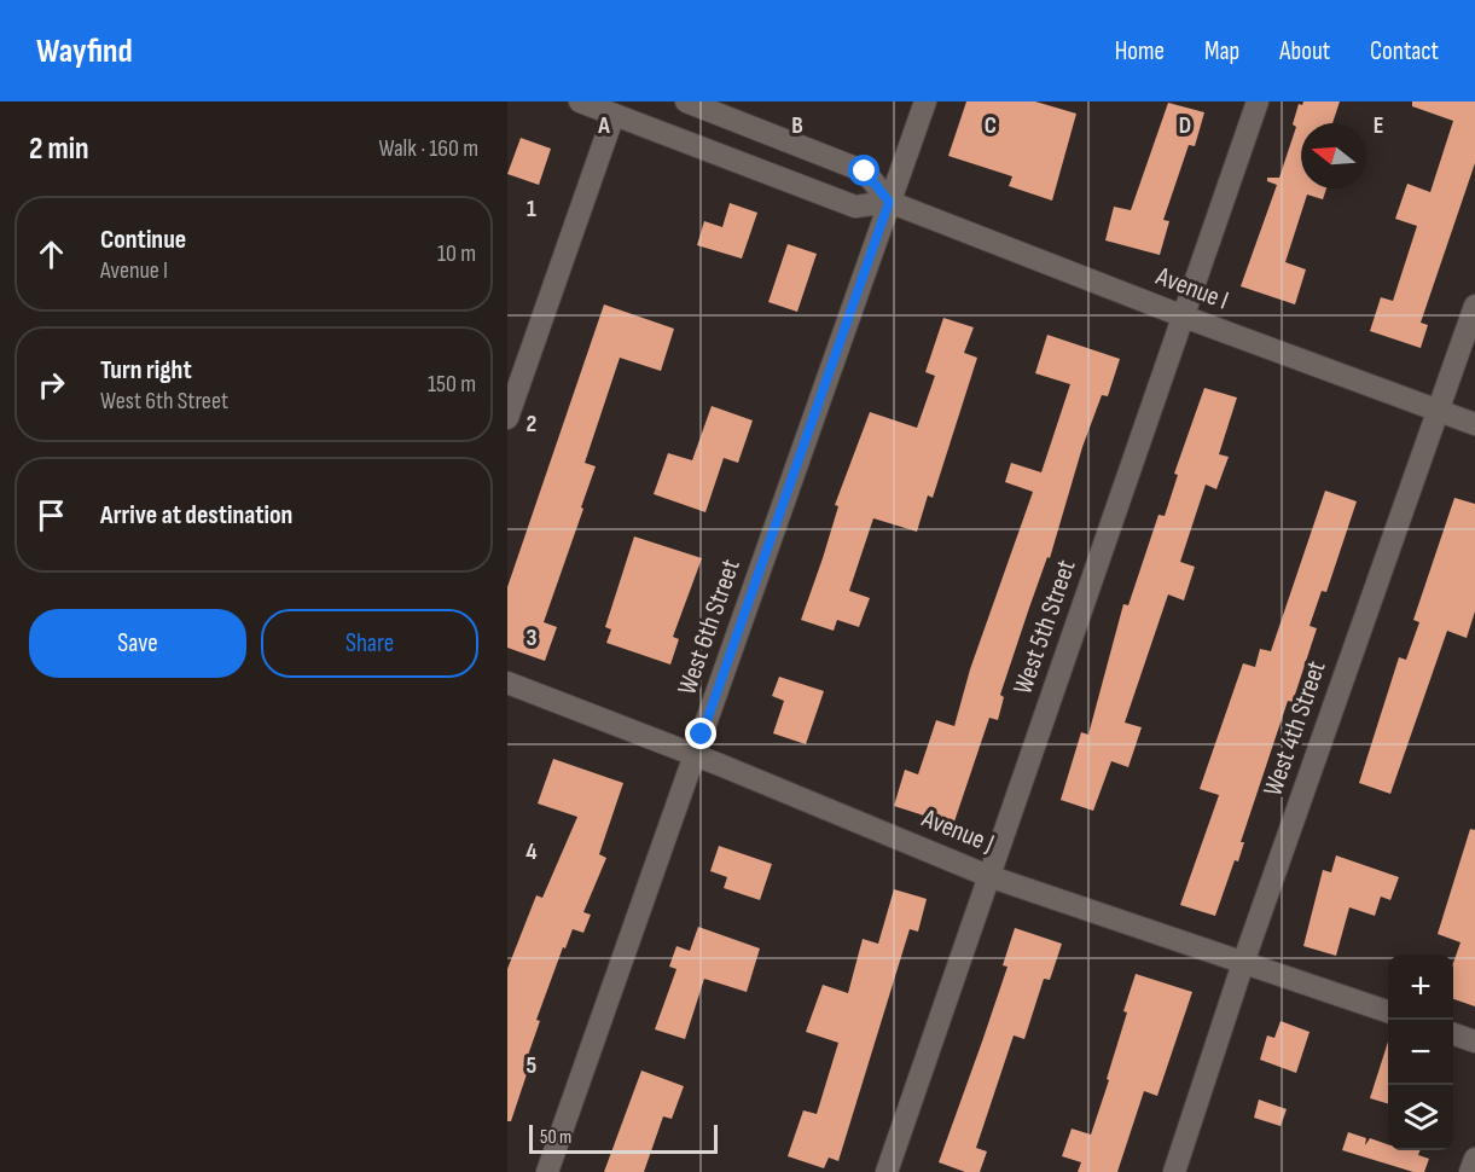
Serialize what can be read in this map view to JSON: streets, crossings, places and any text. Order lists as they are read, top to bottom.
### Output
{
  "streets": {
    "street": [
      "Avenue I",
      "West 6th Street",
      "West 5th Street",
      "West 4th Street",
      "Avenue J"
    ]
  },
  "crossings": [
    ["Avenue I", "West 6th Street"],
    ["Avenue I", "West 5th Street"],
    ["Avenue I", "West 4th Street"],
    ["West 6th Street", "Avenue J"],
    ["West 5th Street", "Avenue J"],
    ["West 4th Street", "Avenue J"]
  ],
  "scale_bar": "50 m",
  "north": "left",
  "page": {
    "header": "Wayfind",
    "nav": [
      "Home",
      "Map",
      "About",
      "Contact"
    ],
    "heading": ["2 min", "Walk · 160 m"],
    "list": [
      ["Continue", "Avenue I", "10 m"],
      ["Turn right", "West 6th Street", "150 m"],
      "Arrive at destination"
    ],
    "buttons": ["Save", "Share"],
    "map_buttons": ["+", "−"],
    "scale": "50 m"
  },
  "grid": {
    "columns": [
      "A",
      "B",
      "C",
      "D",
      "E"
    ],
    "rows": [
      "1",
      "2",
      "3",
      "4",
      "5"
    ]
  }
}
